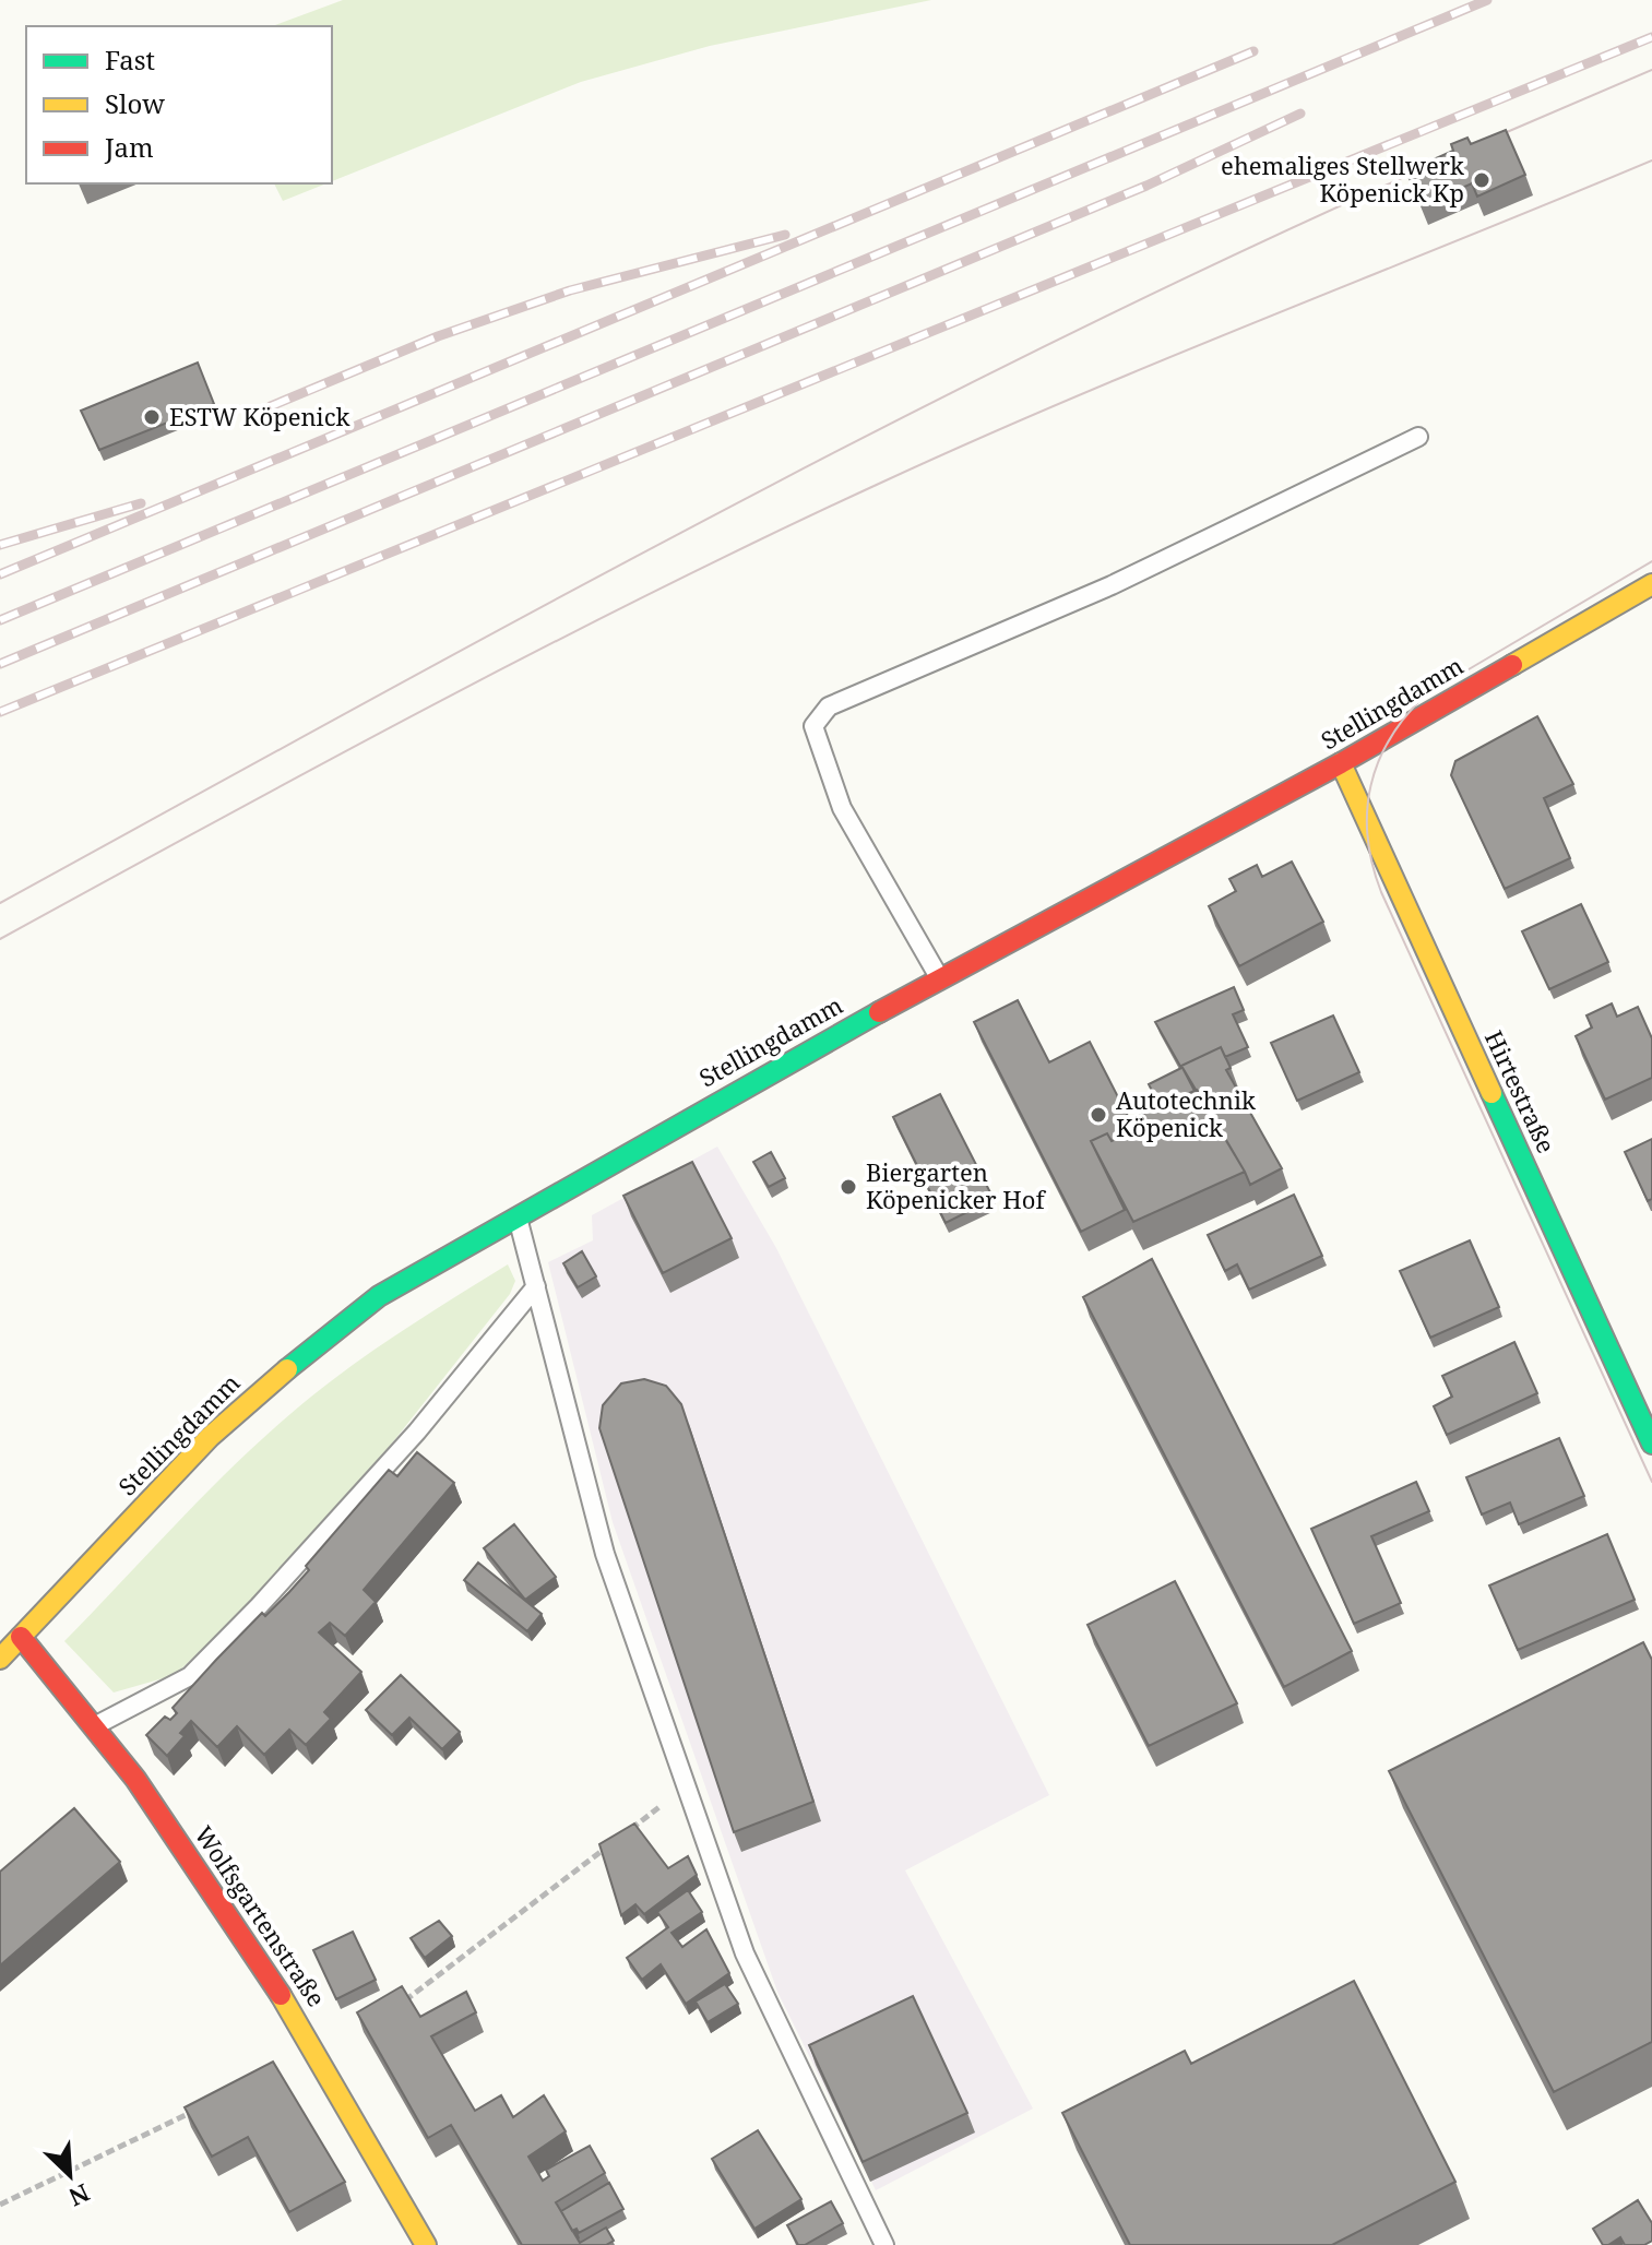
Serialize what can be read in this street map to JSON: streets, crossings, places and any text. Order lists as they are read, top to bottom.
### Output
{
  "streets": {
    "street": ["Stellingdamm", "Hirtestraße", "Wolfsgartenstraße"]
  },
  "crossings": [
    ["Stellingdamm", "Hirtestraße"],
    ["Stellingdamm", "Wolfsgartenstraße"]
  ],
  "places": [
    "ehemaliges Stellwerk Köpenick Kp",
    "ESTW Köpenick",
    "Autotechnik Köpenick",
    "Biergarten Köpenicker Hof"
  ],
  "legend": ["Fast", "Slow", "Jam"],
  "north": "bottom right"
}
